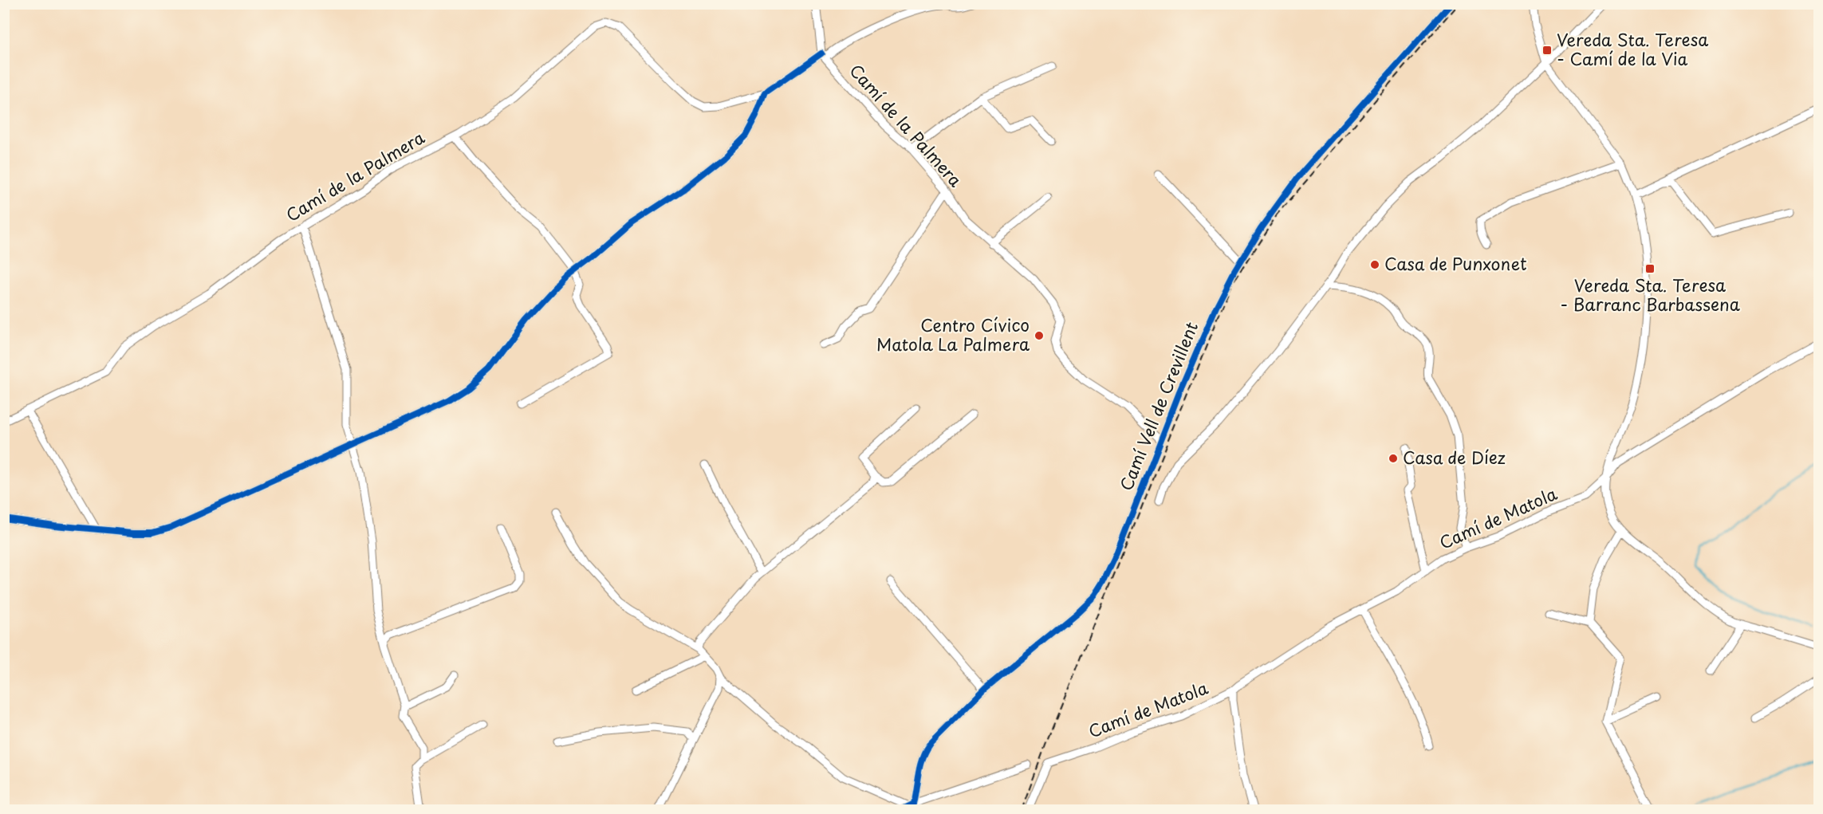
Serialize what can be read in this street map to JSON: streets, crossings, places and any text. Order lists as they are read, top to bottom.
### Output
{
  "streets": {
    "street": ["Camí de la Palmera", "Camí Vell de Crevillent", "Camí de Matola"]
  },
  "crossings": [
    ["Camí de la Palmera", "Camí Vell de Crevillent"]
  ],
  "places": {
    "transit": ["Vereda Sta. Teresa - Camí de la Via", "Vereda Sta. Teresa - Barranc Barbassena"],
    "other": ["Casa de Punxonet", "Centro Cívico Matola La Palmera", "Casa de Díez"]
  }
}
